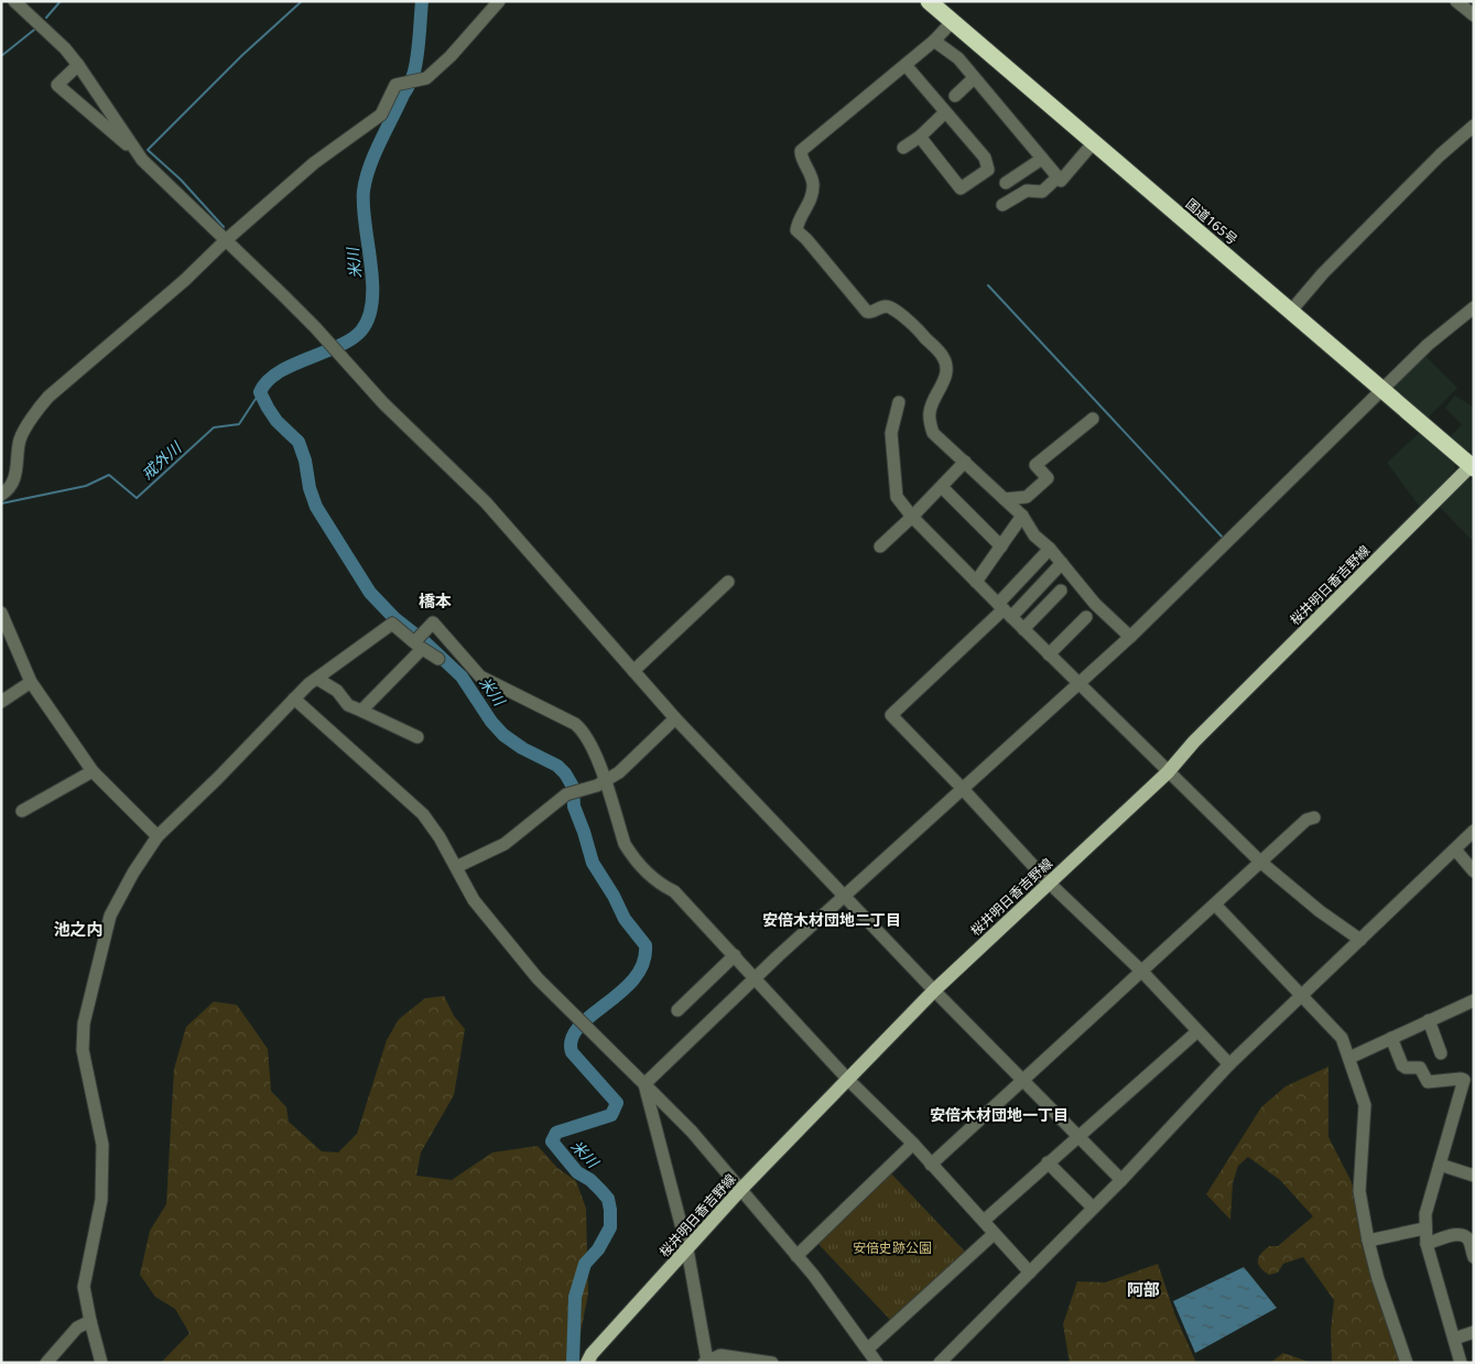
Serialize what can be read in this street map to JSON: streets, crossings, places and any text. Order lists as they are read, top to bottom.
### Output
{
  "streets": {
    "highway": ["国道165号"],
    "main road": ["桜井明日香吉野線"]
  },
  "crossings": [
    ["国道165号", "桜井明日香吉野線"]
  ],
  "districts": [
    "橋本",
    "安倍木材団地二丁目",
    "池之内",
    "安倍木材団地一丁目",
    "阿部"
  ],
  "water": ["米川", "戒外川"],
  "parks": ["安倍史跡公園"]
}
